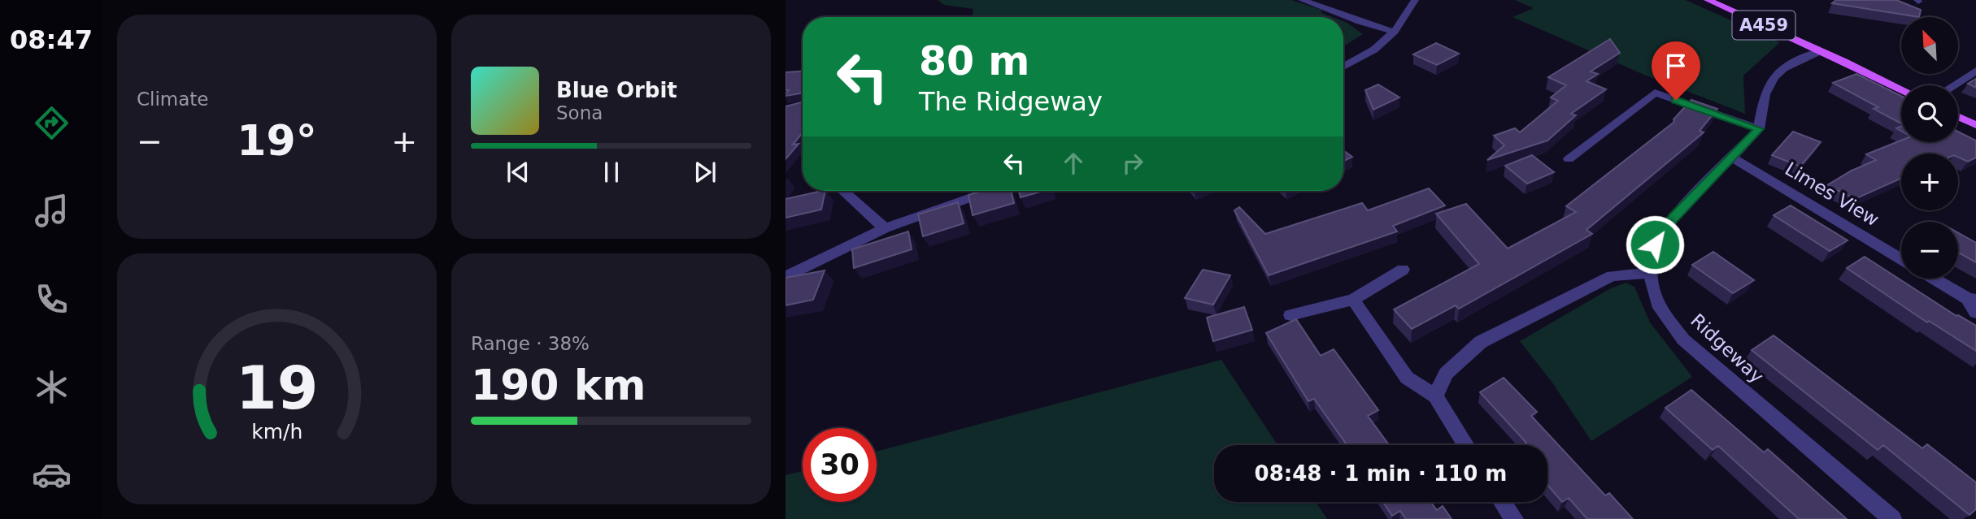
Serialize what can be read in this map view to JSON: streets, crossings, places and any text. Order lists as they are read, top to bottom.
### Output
{
  "streets": {
    "main road": ["A459"],
    "street": ["Limes View", "Ridgeway"]
  },
  "crossings": [
    ["Limes View", "Ridgeway"]
  ],
  "north": "top left",
  "page": {
    "tabs": "08:47",
    "tile": [
      "Climate",
      ["Range · 38%", "190 km"]
    ],
    "map_buttons": ["+", "−"],
    "turn": ["80 m", "The Ridgeway"],
    "song": ["Blue Orbit", "Sona"],
    "heat": ["−", "19°", "+"],
    "limit": "30",
    "trip": "08:48 · 1 min · 110 m",
    "gauge": ["19", "km/h"]
  }
}
